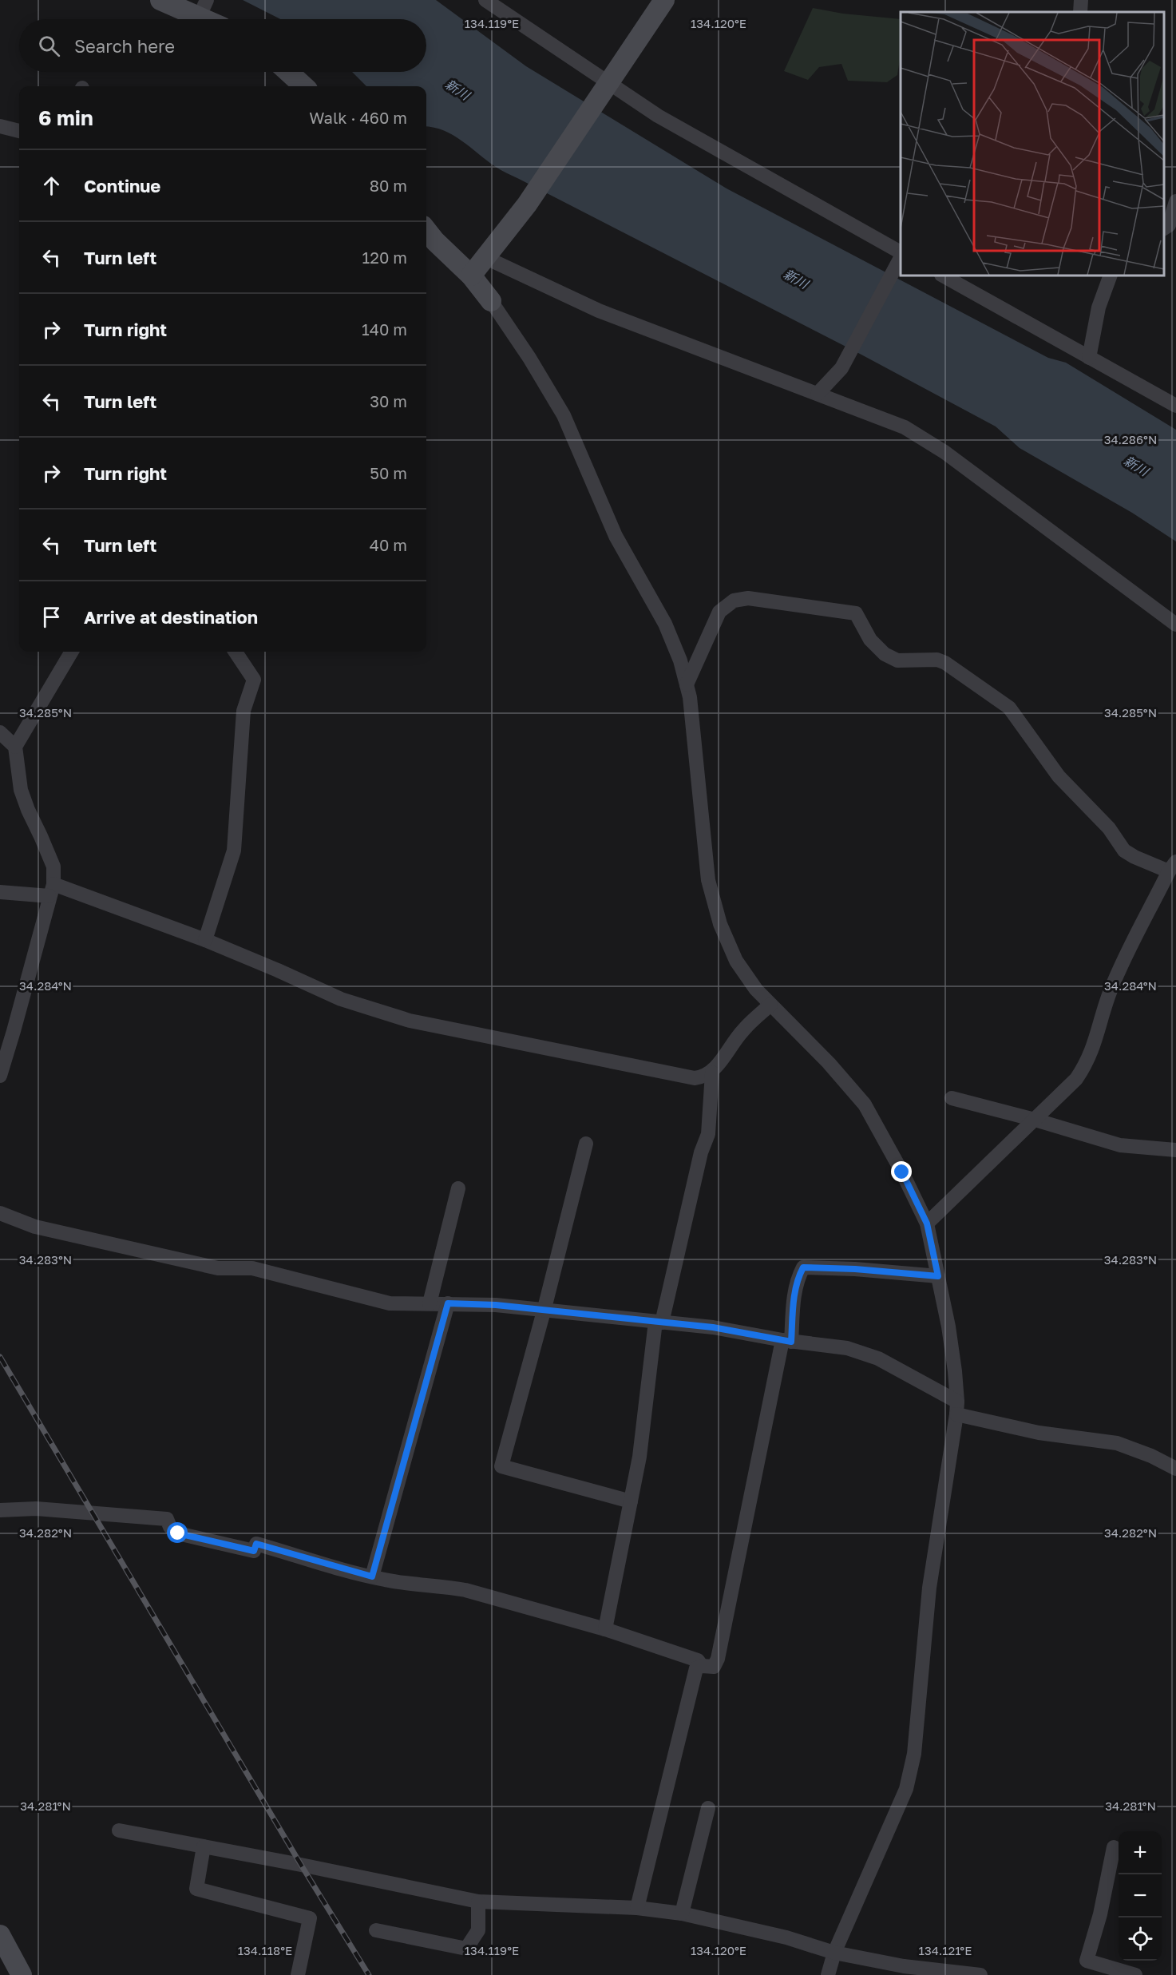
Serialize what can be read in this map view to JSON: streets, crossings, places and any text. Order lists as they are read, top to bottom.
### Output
{
  "water": ["新川"],
  "page": {
    "search": "Search here",
    "heading": ["6 min", "Walk · 460 m"],
    "list": [
      ["Continue", "80 m"],
      ["Turn left", "120 m"],
      ["Turn right", "140 m"],
      ["Turn left", "30 m"],
      ["Turn right", "50 m"],
      ["Turn left", "40 m"],
      "Arrive at destination"
    ],
    "map_buttons": ["+", "−"]
  },
  "coordinates": [
    "134.119°E",
    "134.120°E",
    "34.286°N",
    "34.285°N",
    "34.284°N",
    "34.283°N",
    "34.282°N",
    "34.281°N",
    "134.118°E",
    "134.121°E"
  ]
}
